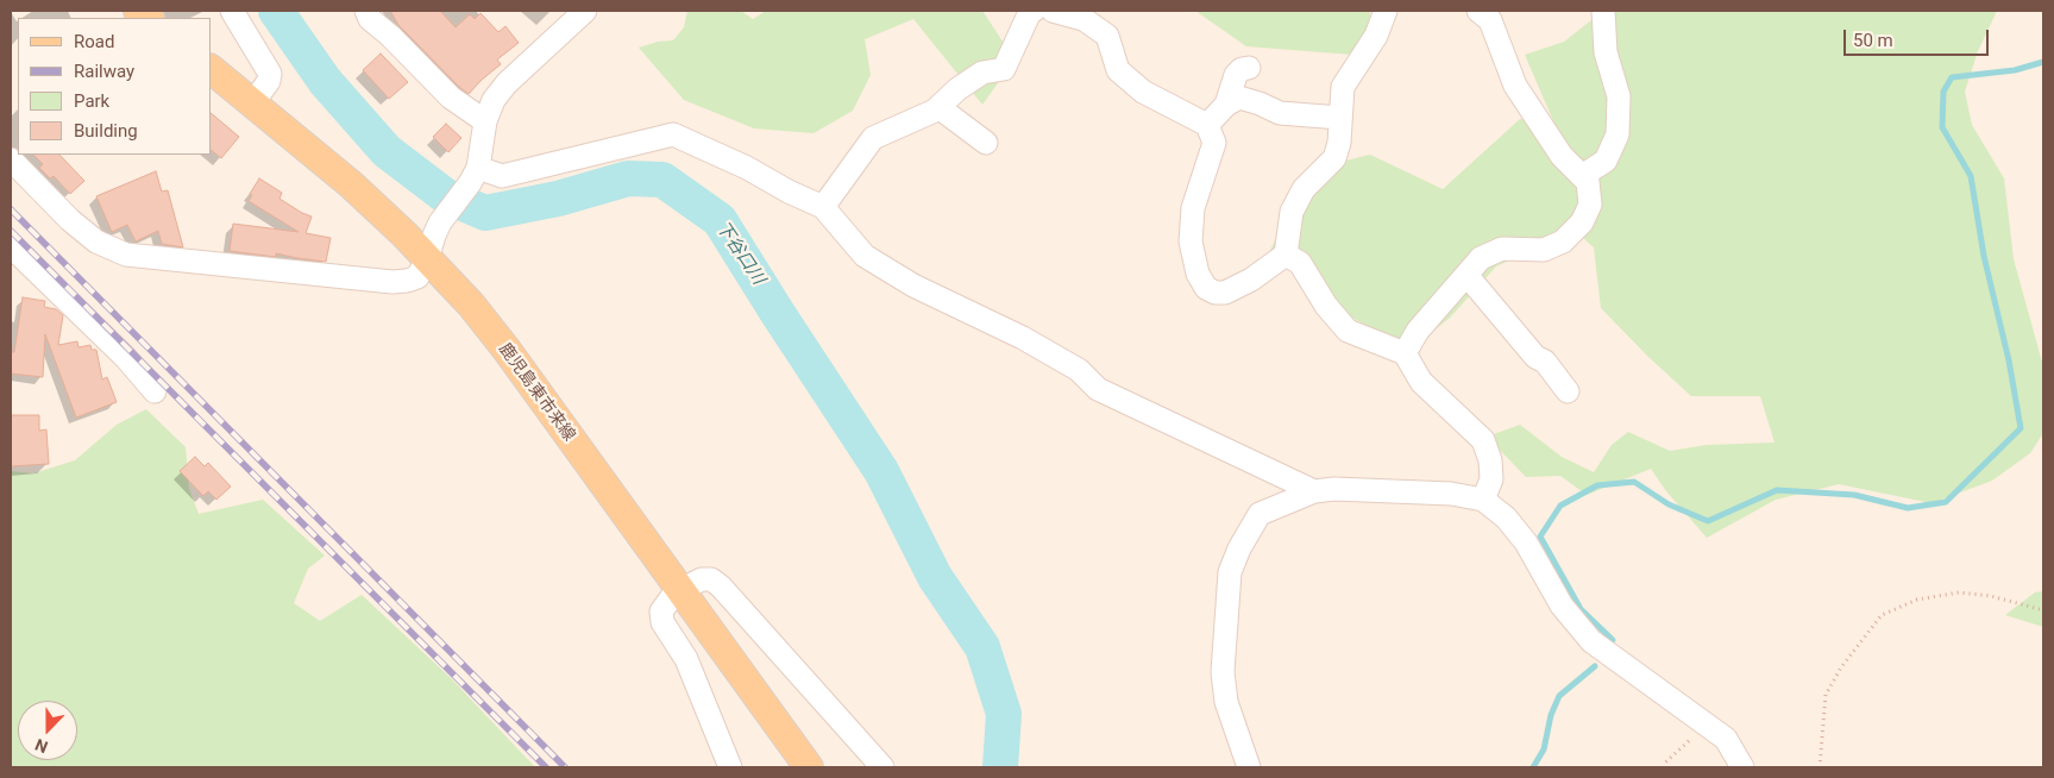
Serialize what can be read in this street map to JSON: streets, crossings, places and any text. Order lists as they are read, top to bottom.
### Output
{
  "streets": {
    "main road": ["鹿児島東市来線"]
  },
  "water": ["下谷口川"],
  "legend": [
    "Road",
    "Railway",
    "Park",
    "Building"
  ],
  "scale_bar": "50 m",
  "north": "bottom"
}
